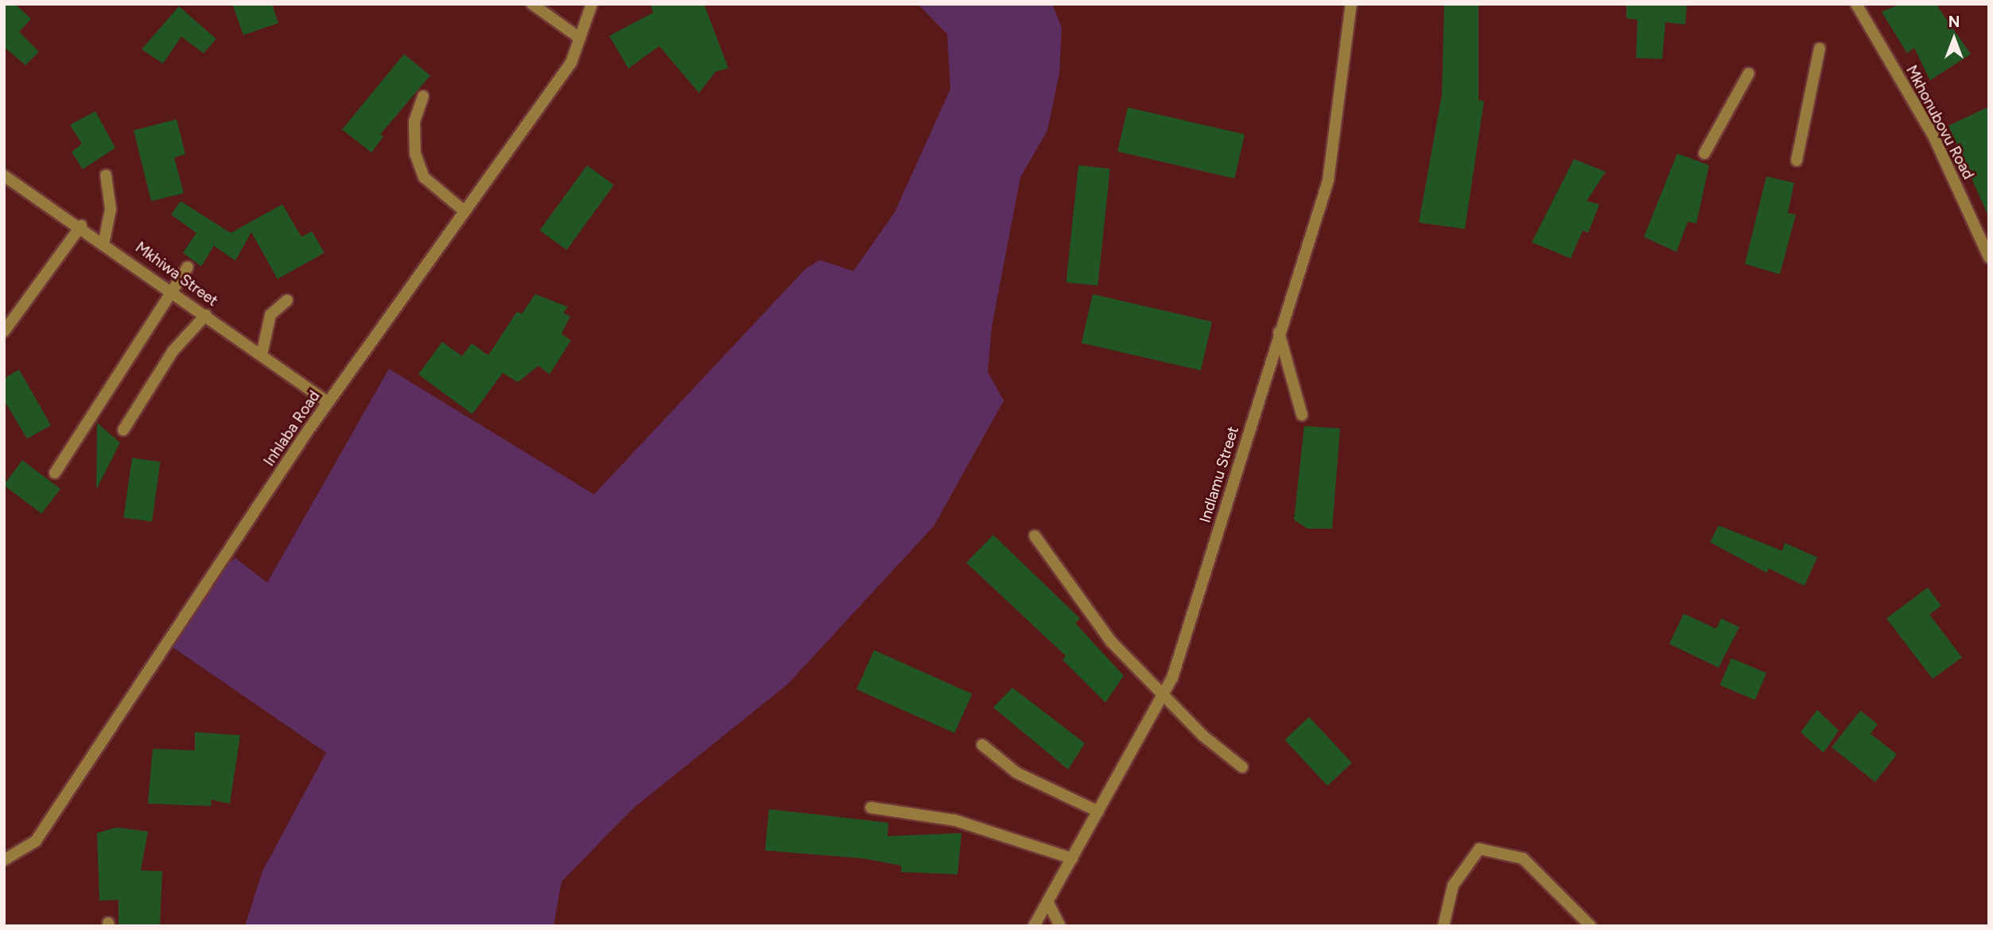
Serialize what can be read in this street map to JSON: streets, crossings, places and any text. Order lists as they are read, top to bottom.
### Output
{
  "streets": {
    "street": [
      "Mkhonubovu Road",
      "Mkhiwa Street",
      "Inhlaba Road",
      "Indlamu Street"
    ]
  },
  "crossings": [
    ["Mkhiwa Street", "Inhlaba Road"]
  ],
  "north": "top"
}
